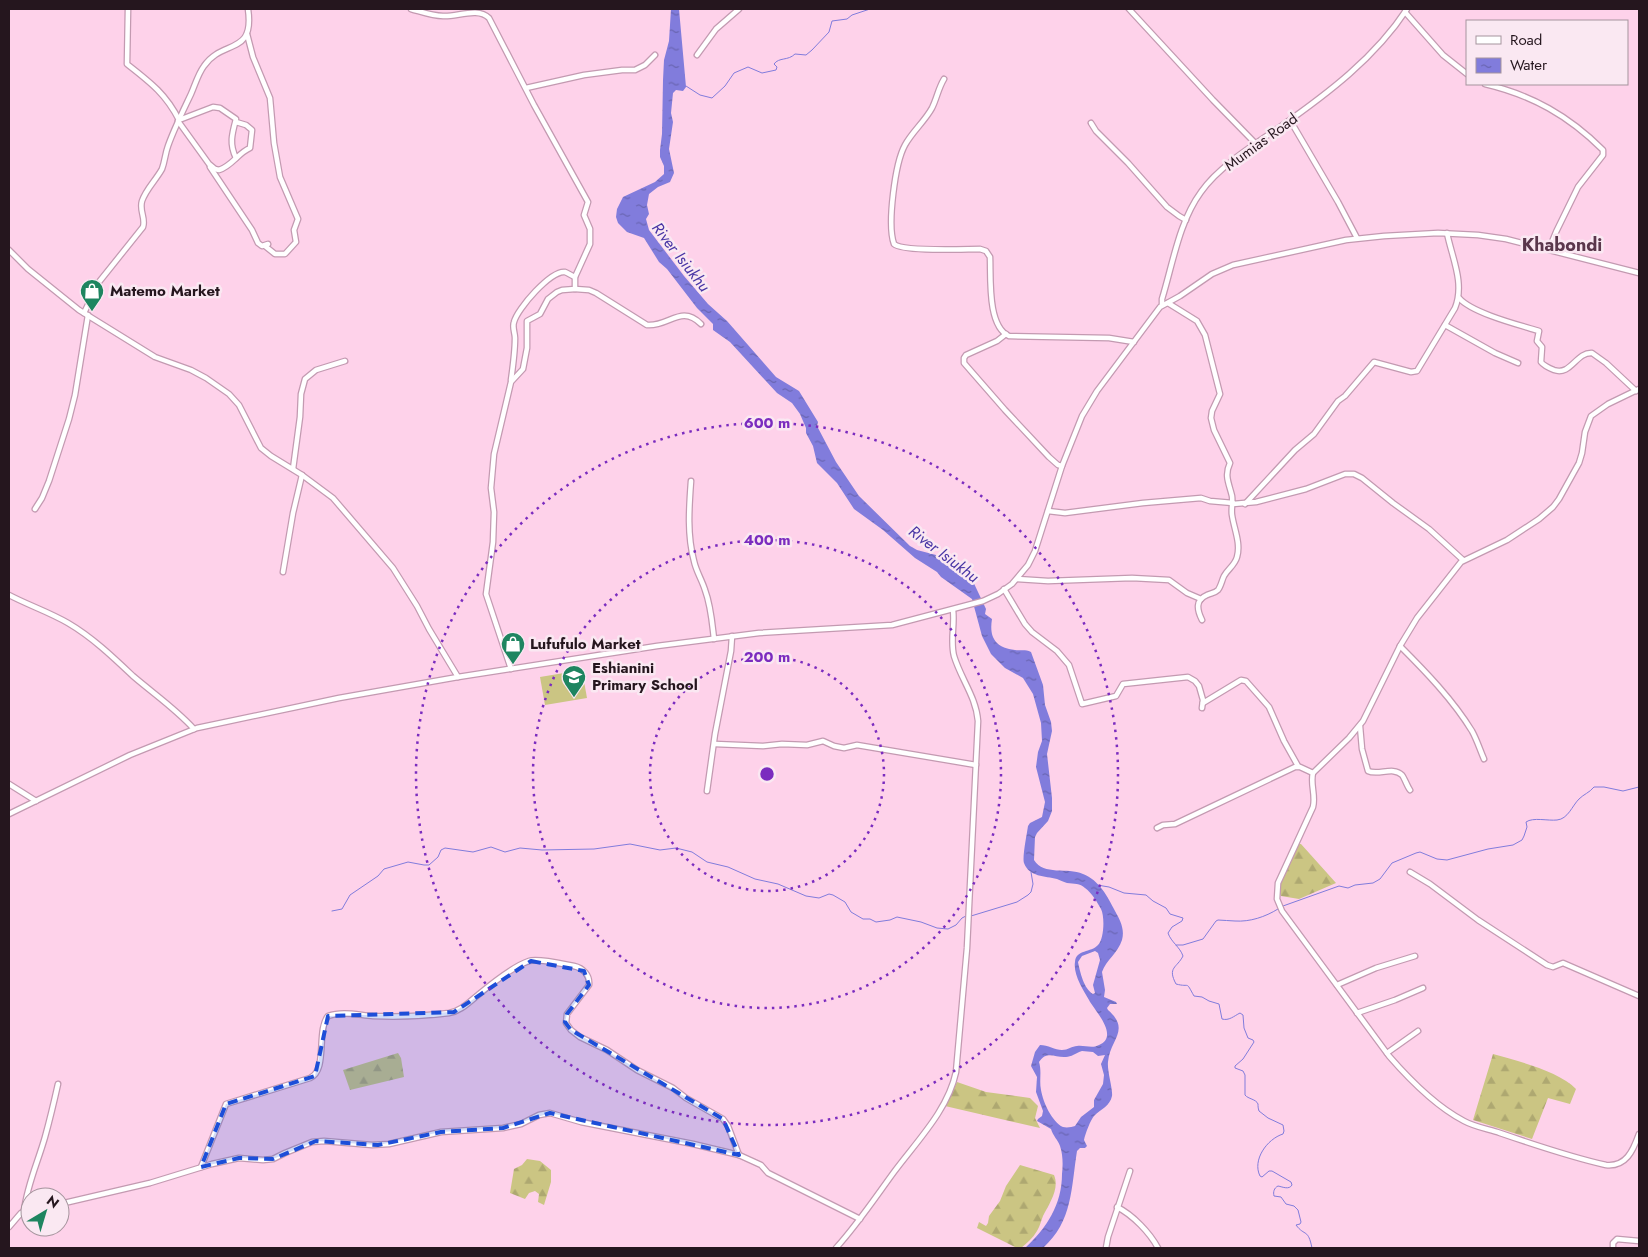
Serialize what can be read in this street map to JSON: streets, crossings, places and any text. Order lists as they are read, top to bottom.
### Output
{
  "streets": {
    "street": ["Mumias Road"]
  },
  "districts": ["Khabondi"],
  "water": ["River Isiukhu"],
  "places": {
    "shop": ["Matemo Market", "Lufufulo Market"],
    "school or university": ["Eshianini Primary School"]
  },
  "legend": ["Road", "Water"],
  "north": "top right",
  "rings": ["600 m", "400 m", "200 m"]
}
